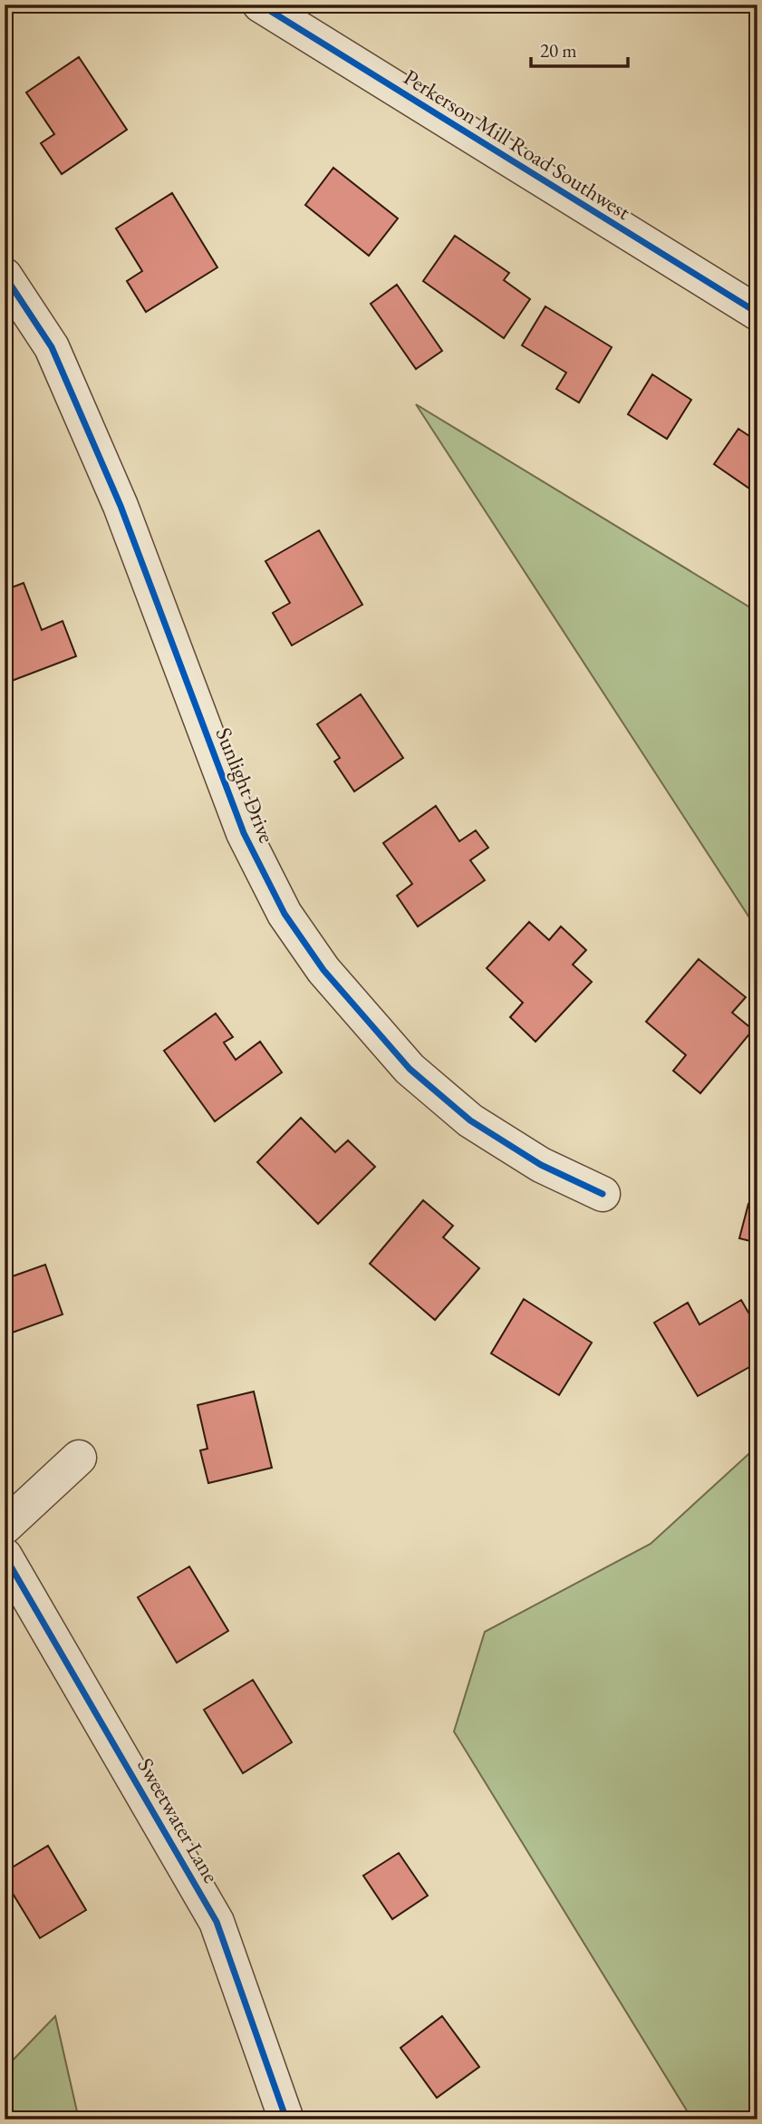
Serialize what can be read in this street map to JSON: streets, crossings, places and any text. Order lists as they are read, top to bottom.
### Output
{
  "streets": {
    "street": ["Perkerson Mill Road Southwest", "Sunlight Drive", "Sweetwater Lane"]
  },
  "scale_bar": "20 m"
}
